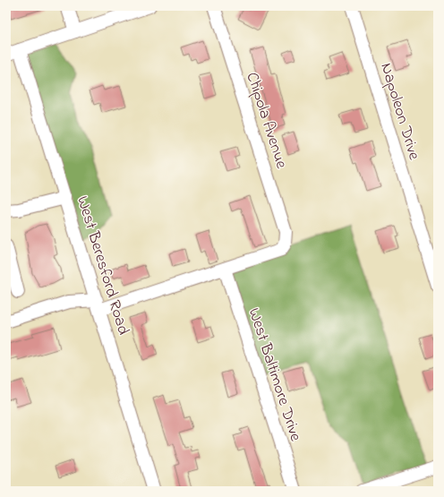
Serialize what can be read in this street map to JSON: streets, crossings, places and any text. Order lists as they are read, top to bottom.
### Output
{
  "streets": {
    "street": [
      "Napoleon Drive",
      "Chipola Avenue",
      "West Beresford Road",
      "West Baltimore Drive"
    ]
  },
  "crossings": [
    ["Chipola Avenue", "West Baltimore Drive"]
  ]
}
